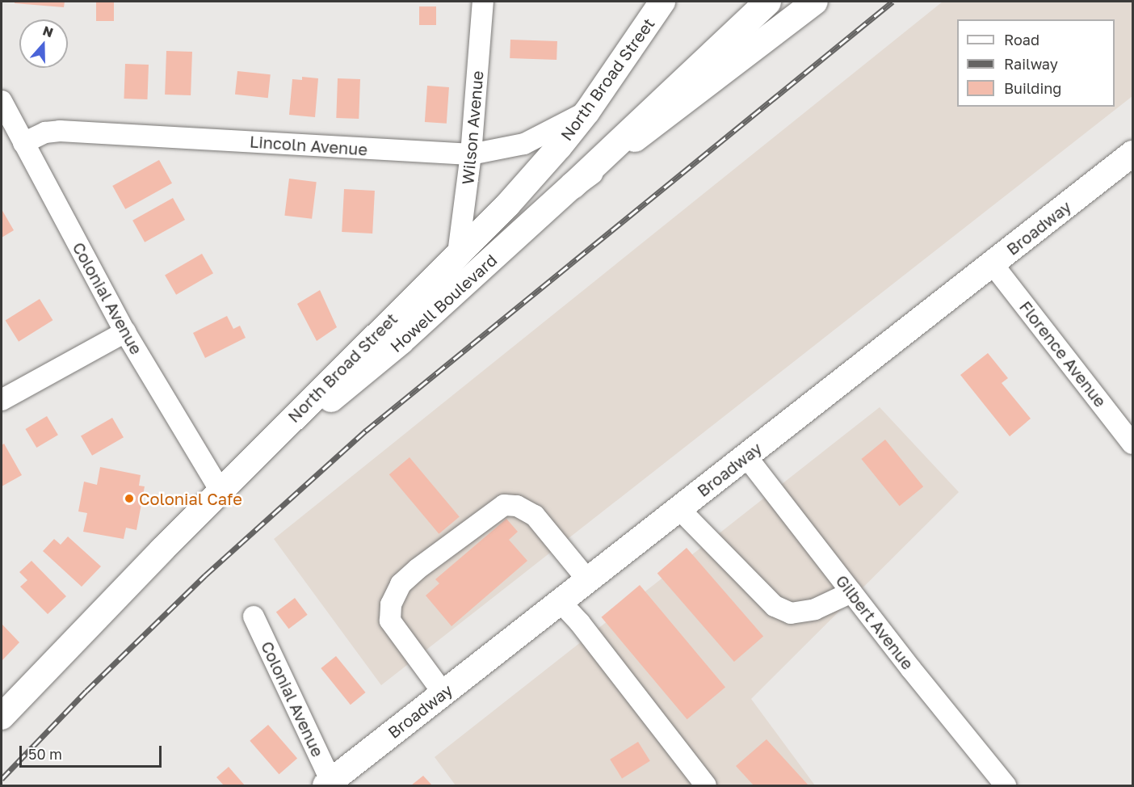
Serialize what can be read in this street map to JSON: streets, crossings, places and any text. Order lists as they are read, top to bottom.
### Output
{
  "streets": {
    "main road": ["North Broad Street", "Broadway", "Howell Boulevard"],
    "street": [
      "Wilson Avenue",
      "Lincoln Avenue",
      "Colonial Avenue",
      "Florence Avenue",
      "Gilbert Avenue"
    ]
  },
  "crossings": [
    ["North Broad Street", "Wilson Avenue"],
    ["North Broad Street", "Lincoln Avenue"],
    ["North Broad Street", "Colonial Avenue"],
    ["North Broad Street", "Howell Boulevard"],
    ["Wilson Avenue", "Lincoln Avenue"],
    ["Lincoln Avenue", "Colonial Avenue"],
    ["Broadway", "Colonial Avenue"],
    ["Broadway", "Florence Avenue"],
    ["Broadway", "Gilbert Avenue"],
    ["Colonial Avenue", "Howell Boulevard"]
  ],
  "places": ["Colonial Cafe"],
  "legend": ["Road", "Railway", "Building"],
  "scale_bar": "50 m",
  "north": "top"
}
